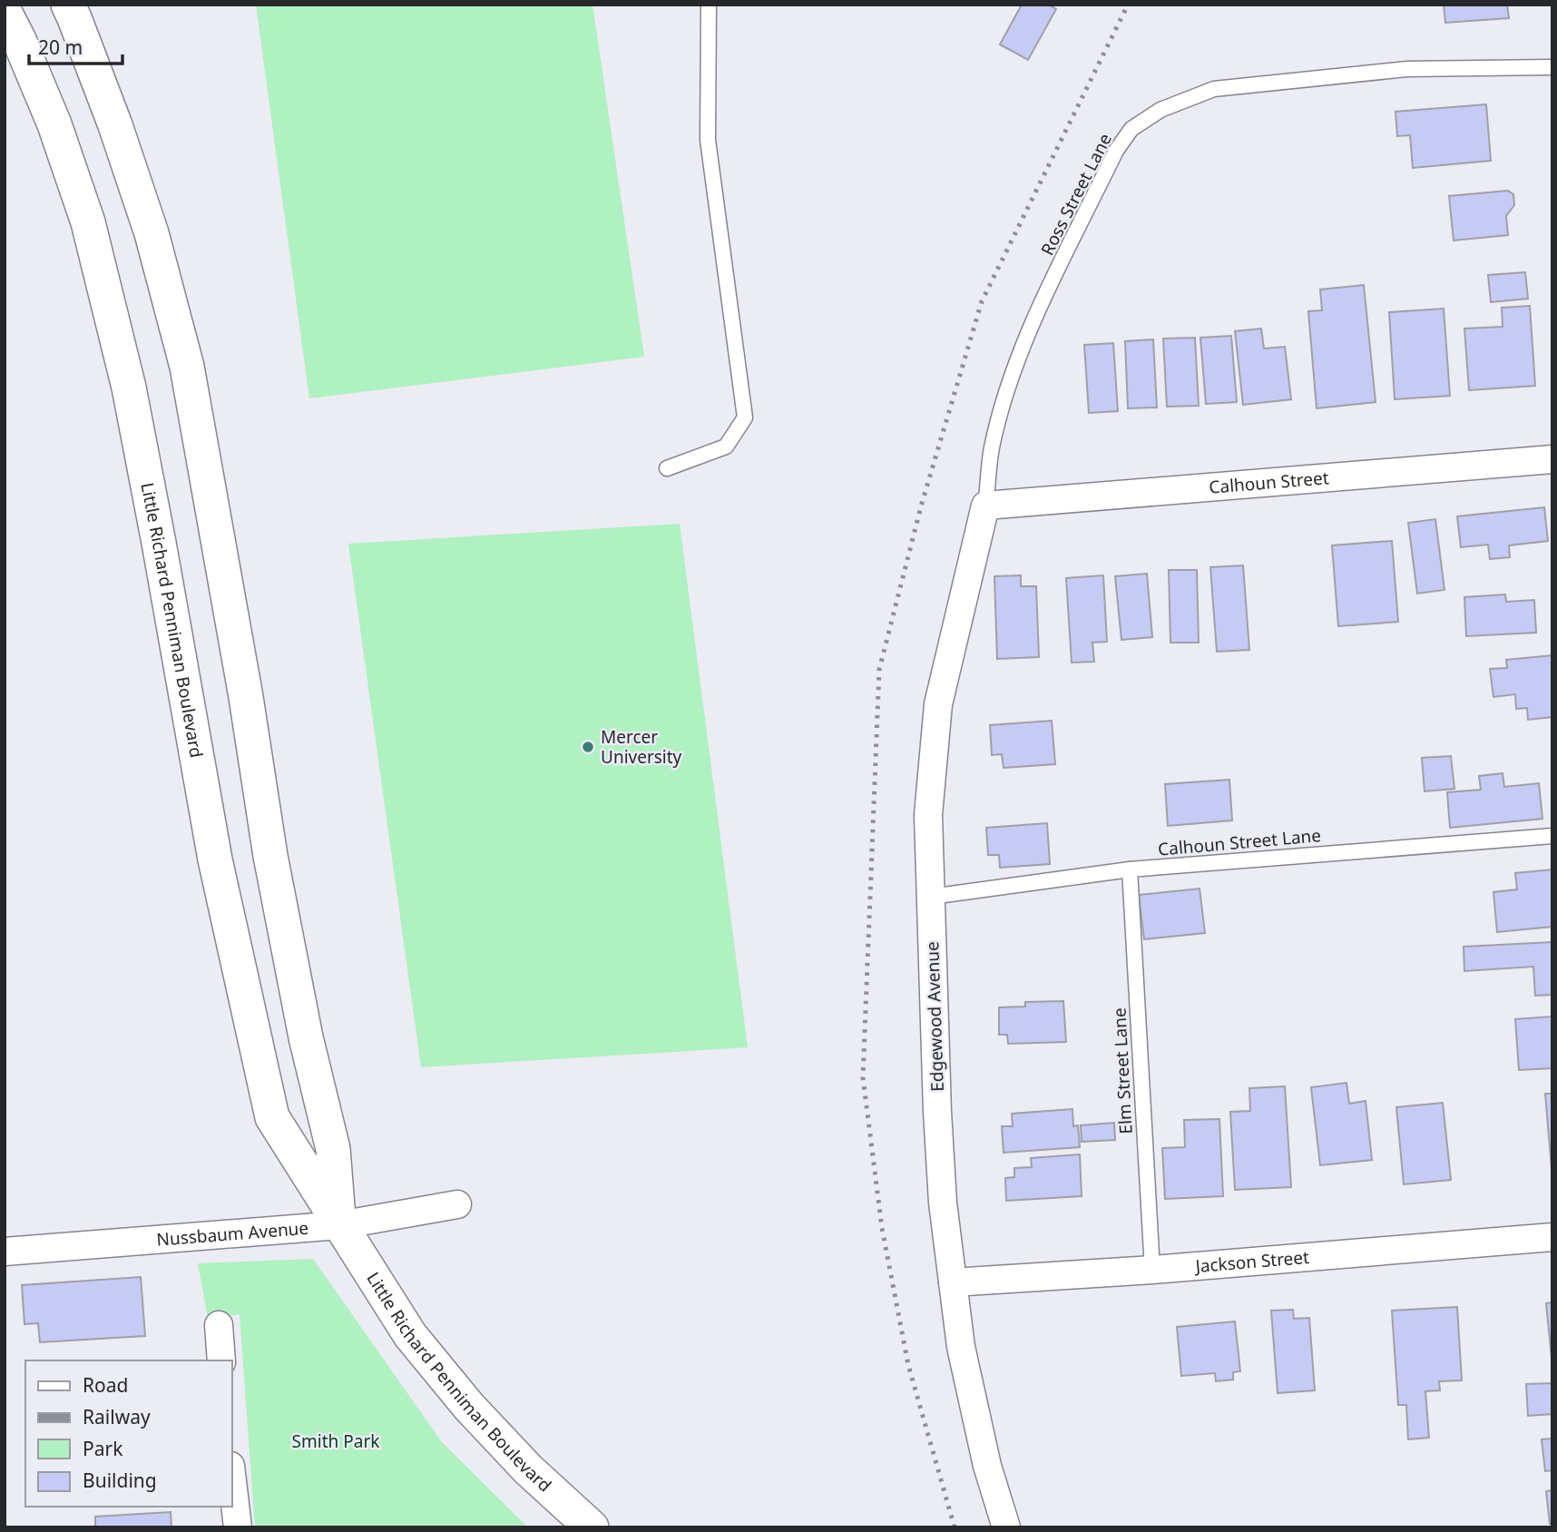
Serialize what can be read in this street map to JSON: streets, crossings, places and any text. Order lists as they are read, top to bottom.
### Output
{
  "streets": {
    "street": [
      "Calhoun Street",
      "Little Richard Penniman Boulevard",
      "Edgewood Avenue",
      "Nussbaum Avenue",
      "Jackson Street"
    ],
    "lane": ["Ross Street Lane", "Calhoun Street Lane", "Elm Street Lane"]
  },
  "crossings": [
    ["Ross Street Lane", "Calhoun Street"],
    ["Ross Street Lane", "Edgewood Avenue"],
    ["Calhoun Street", "Edgewood Avenue"],
    ["Little Richard Penniman Boulevard", "Nussbaum Avenue"],
    ["Calhoun Street Lane", "Edgewood Avenue"],
    ["Calhoun Street Lane", "Elm Street Lane"],
    ["Edgewood Avenue", "Jackson Street"],
    ["Elm Street Lane", "Jackson Street"]
  ],
  "parks": ["Smith Park"],
  "places": ["Mercer University"],
  "legend": [
    "Road",
    "Railway",
    "Park",
    "Building"
  ],
  "scale_bar": "20 m"
}
